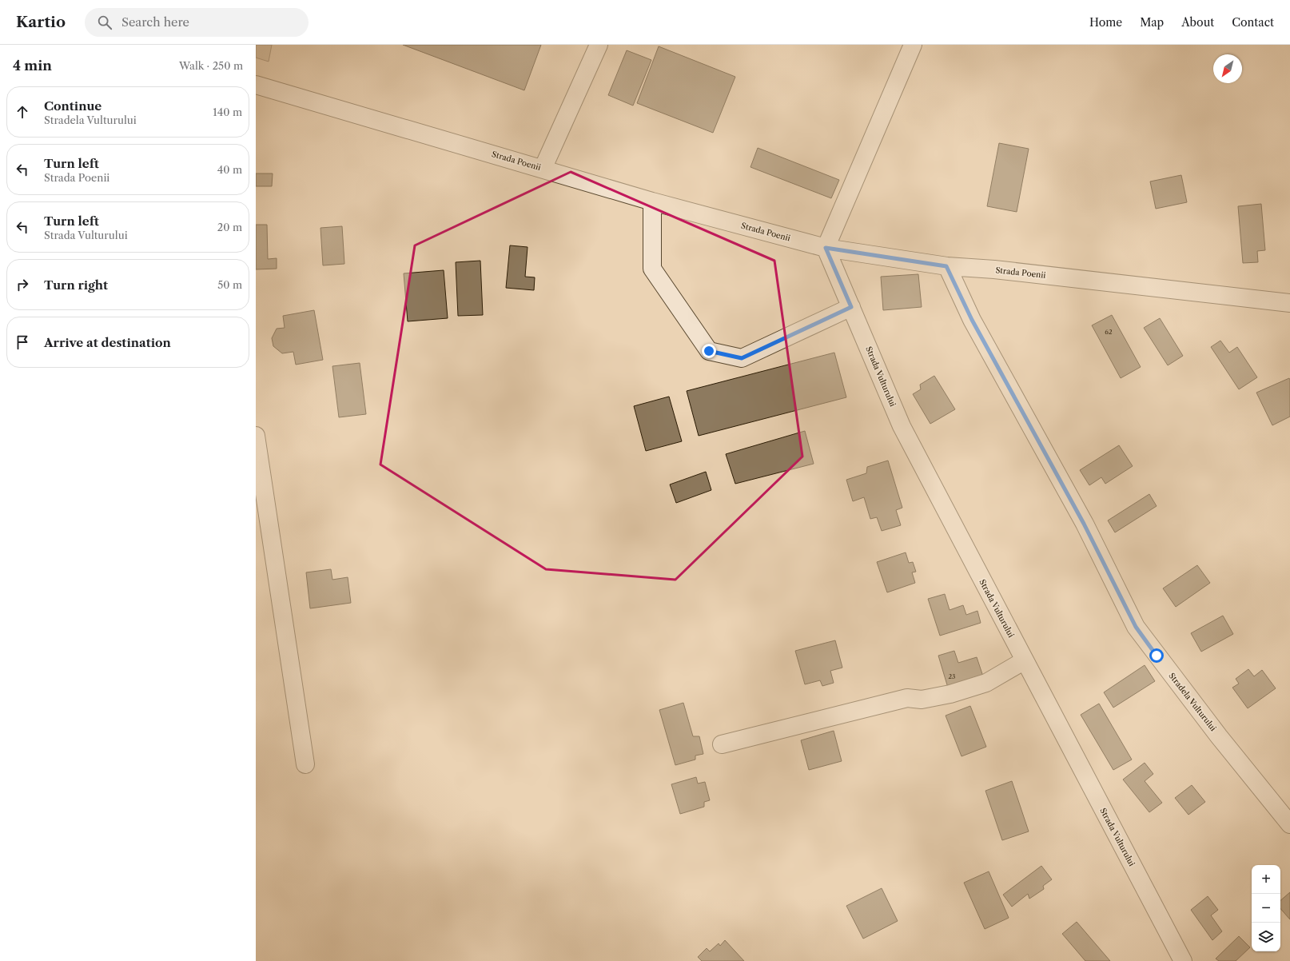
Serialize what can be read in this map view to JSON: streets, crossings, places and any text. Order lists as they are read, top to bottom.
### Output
{
  "streets": {
    "street": ["Strada Poenii", "Strada Vulturului", "Stradela Vulturului"]
  },
  "crossings": [
    ["Strada Poenii", "Strada Vulturului"],
    ["Strada Poenii", "Stradela Vulturului"]
  ],
  "house_numbers": ["62", "23"],
  "north": "bottom left",
  "page": {
    "header": "Kartio",
    "search": "Search here",
    "nav": [
      "Home",
      "Map",
      "About",
      "Contact"
    ],
    "heading": ["4 min", "Walk · 250 m"],
    "list": [
      ["Continue", "Stradela Vulturului", "140 m"],
      ["Turn left", "Strada Poenii", "40 m"],
      ["Turn left", "Strada Vulturului", "20 m"],
      ["Turn right", "50 m"],
      "Arrive at destination"
    ],
    "map_buttons": ["+", "−"]
  }
}
